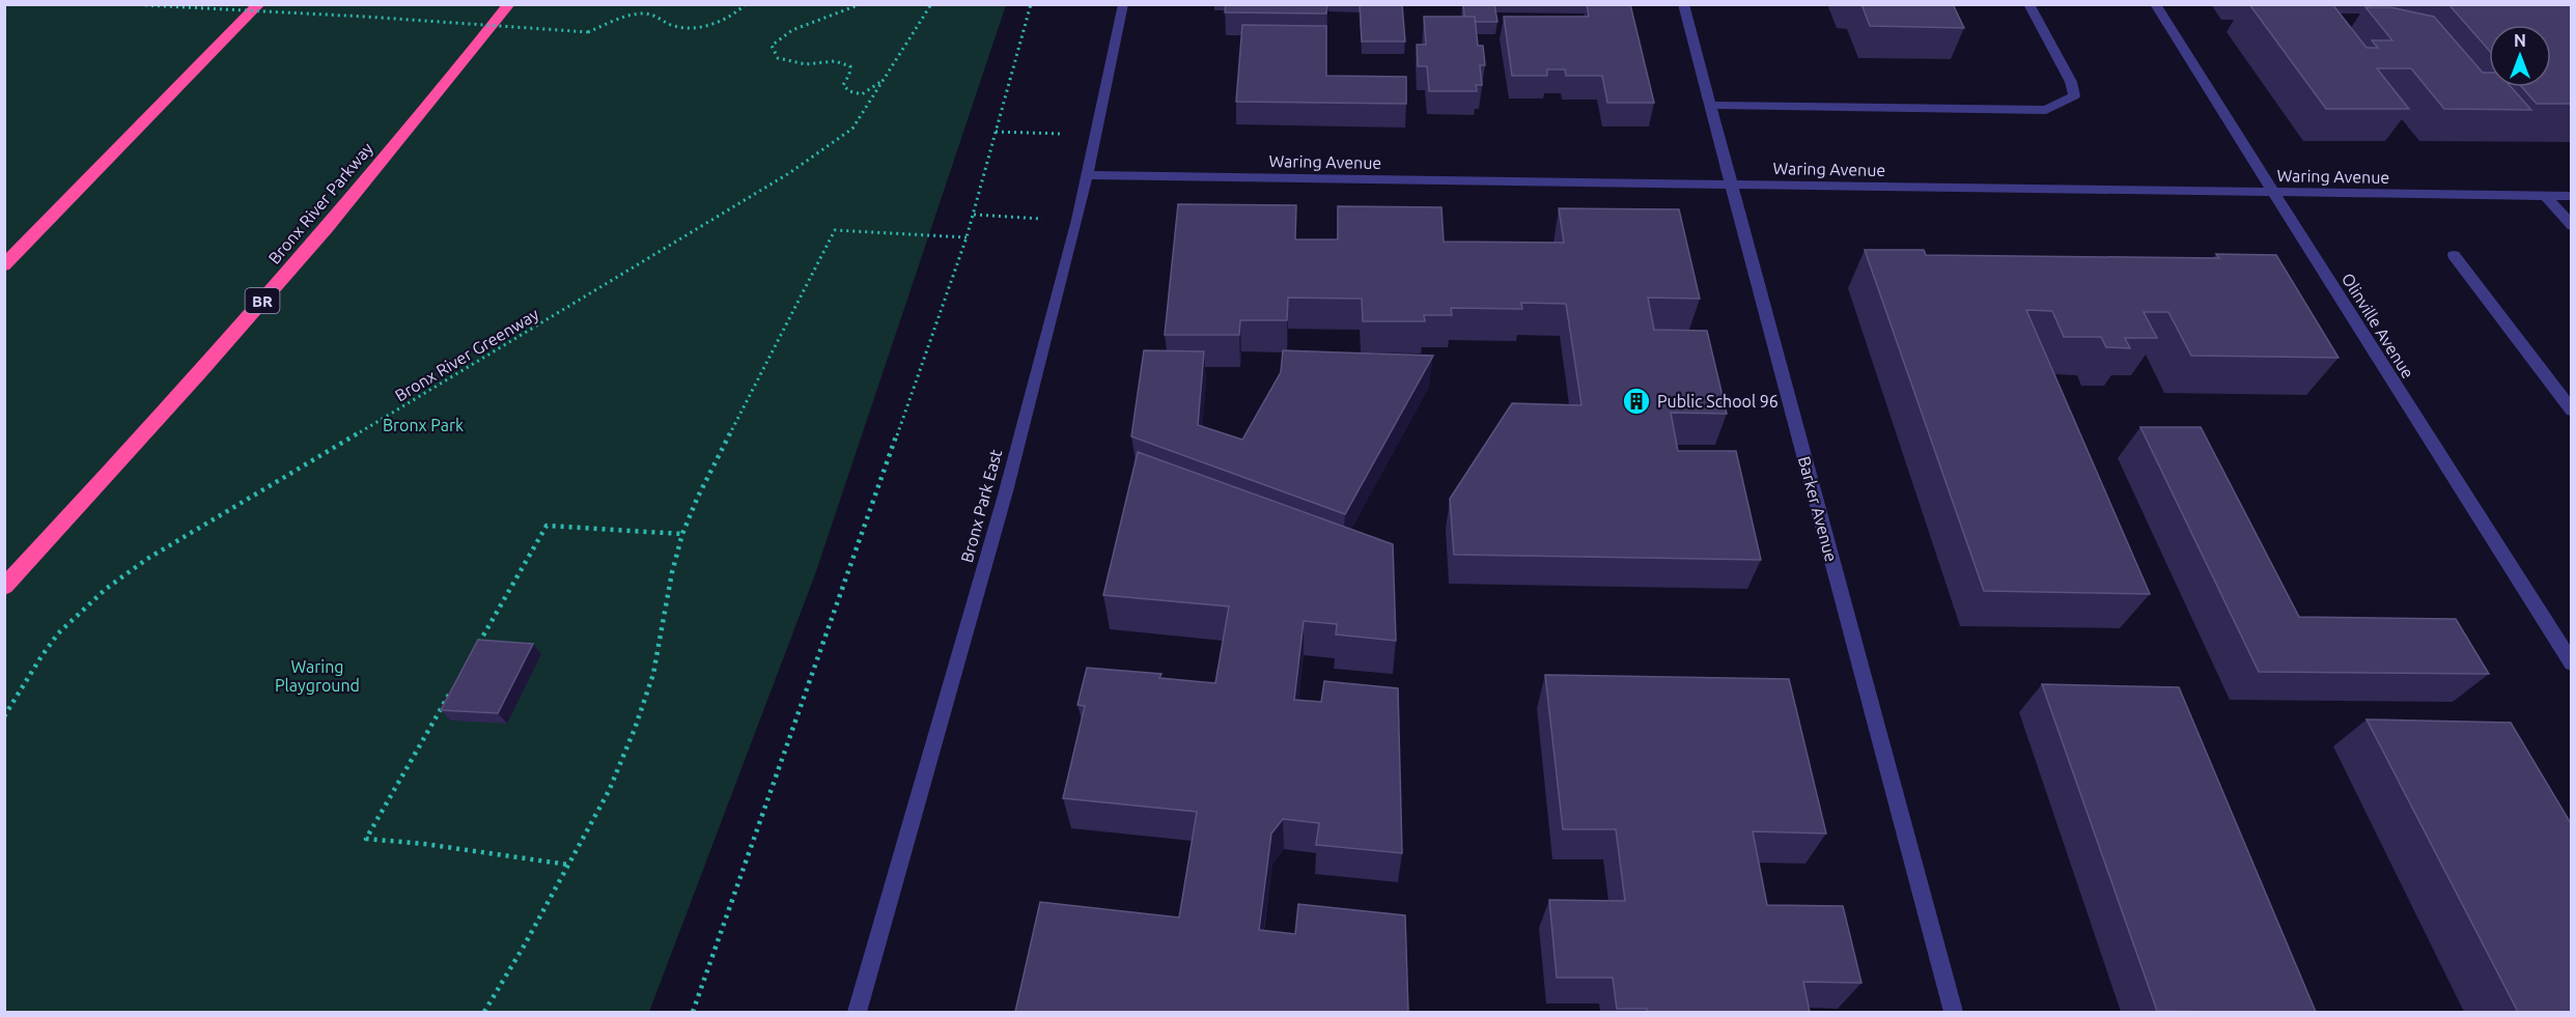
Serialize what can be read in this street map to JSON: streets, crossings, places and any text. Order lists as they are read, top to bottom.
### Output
{
  "streets": {
    "highway": ["Bronx River Parkway", "BR"],
    "street": [
      "Waring Avenue",
      "Olinville Avenue",
      "Bronx Park East",
      "Barker Avenue"
    ],
    "path": ["Bronx River Greenway"]
  },
  "crossings": [
    ["Waring Avenue", "Olinville Avenue"],
    ["Waring Avenue", "Bronx Park East"],
    ["Waring Avenue", "Barker Avenue"]
  ],
  "parks": ["Bronx Park", "Waring Playground"],
  "places": {
    "building": ["Public School 96"]
  },
  "north": "top"
}
